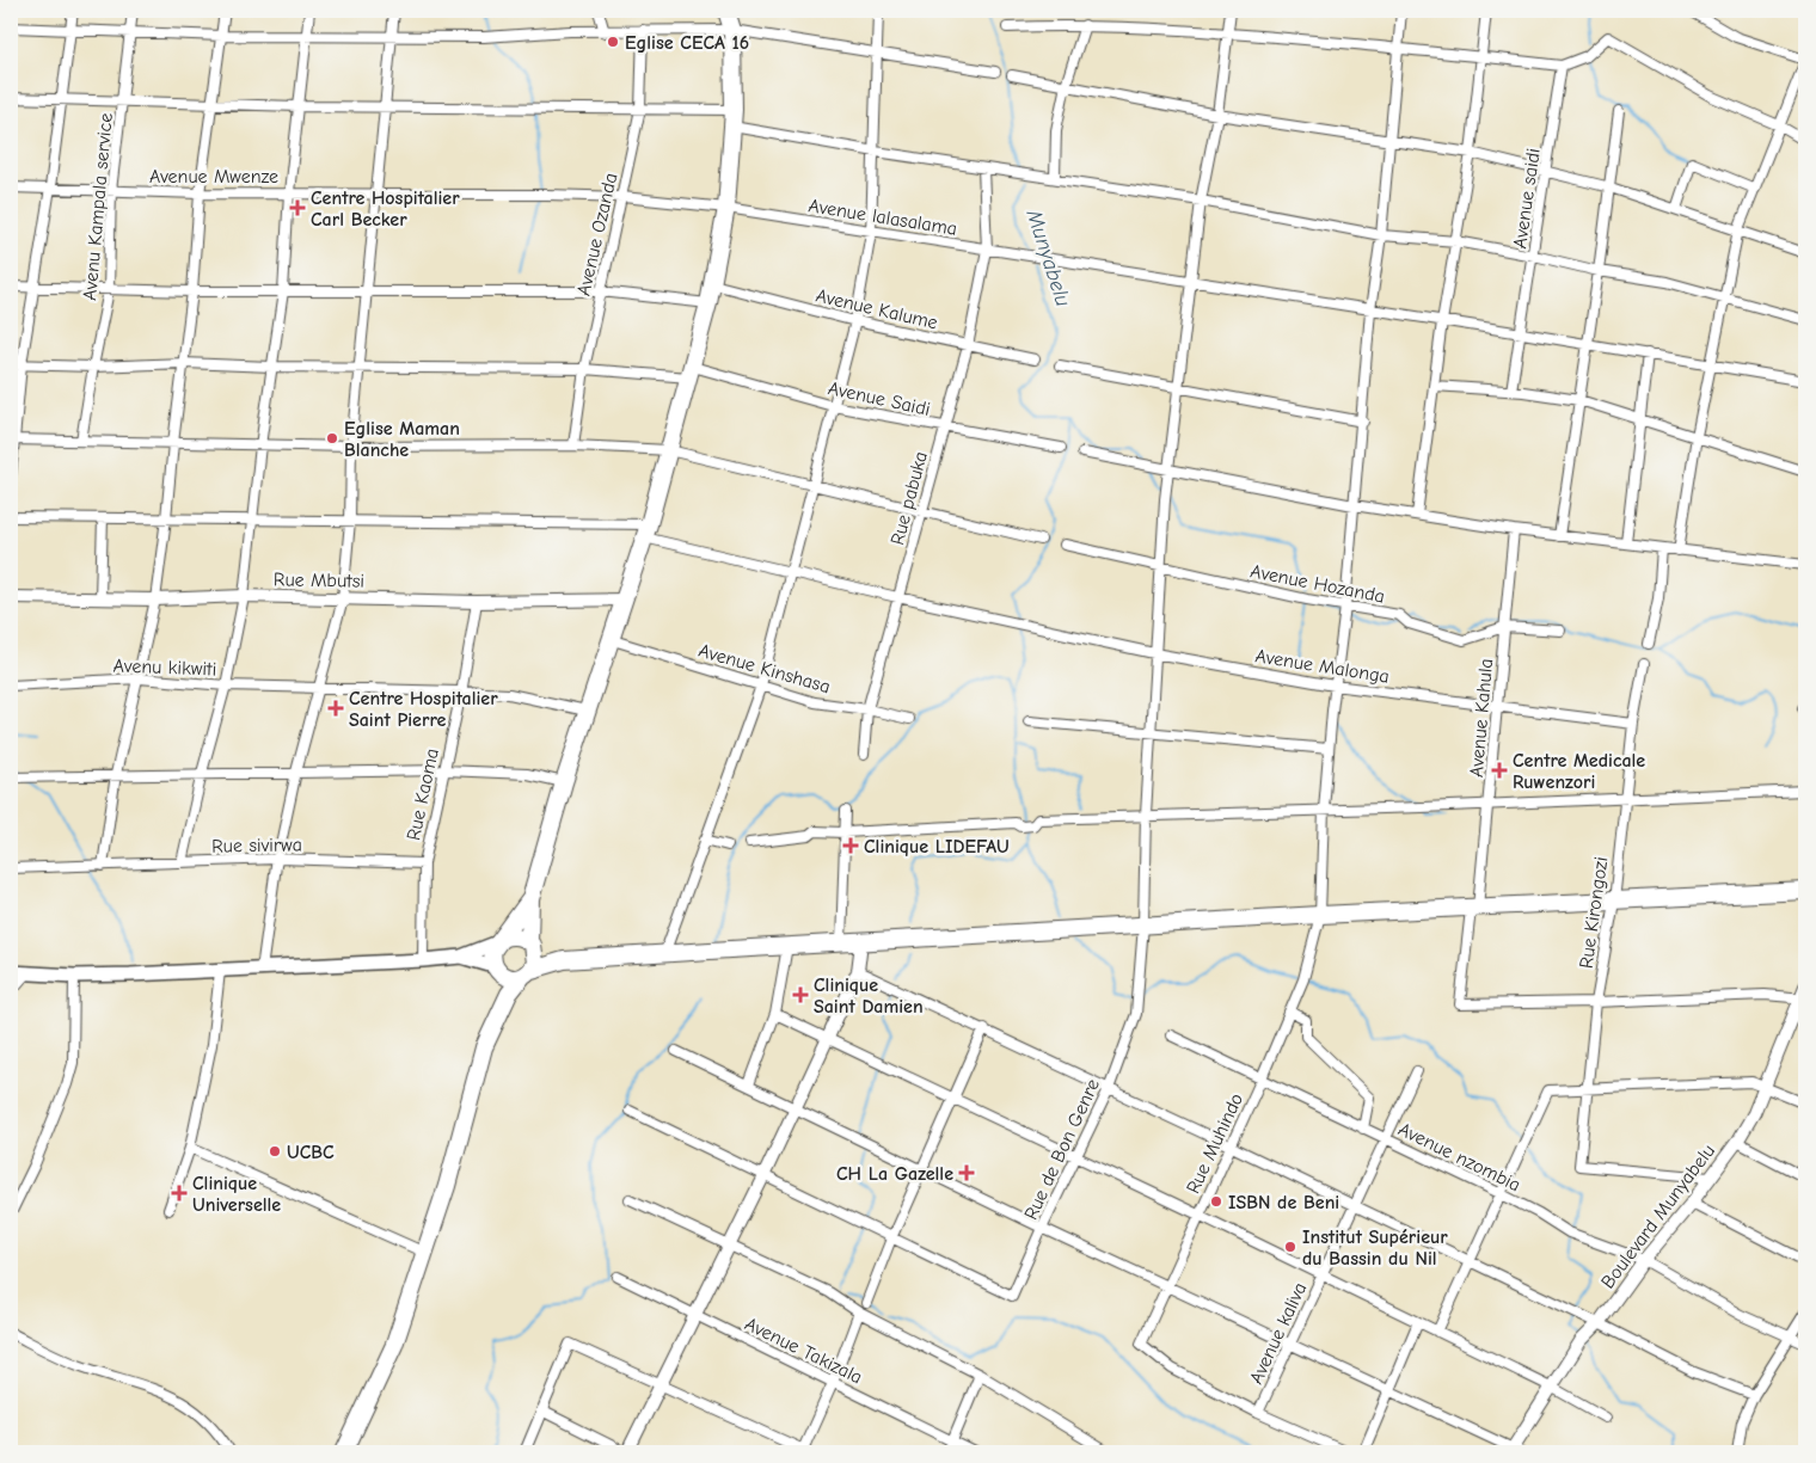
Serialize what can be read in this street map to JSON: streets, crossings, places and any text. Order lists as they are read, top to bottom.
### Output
{
  "streets": {
    "street": [
      "Avenue Mwenze",
      "Avenue saidi",
      "Avenu Kampala service",
      "Avenue lalasalama",
      "Avenue Ozanda",
      "Avenue Kalume",
      "Avenue Saidi",
      "Rue pabuka",
      "Rue Mbutsi",
      "Avenue Hozanda",
      "Avenue Malonga",
      "Avenu kikwiti",
      "Avenue Kinshasa",
      "Avenue Kahula",
      "Rue Kaoma",
      "Rue sivirwa",
      "Rue Kirongozi",
      "Rue Muhindo",
      "Rue de Bon Genre",
      "Avenue nzombia",
      "Boulevard Munyabelu",
      "Avenue kaliva",
      "Avenue Takizala"
    ]
  },
  "crossings": [
    ["Avenue Mwenze", "Avenu Kampala service"],
    ["Avenue Mwenze", "Avenue lalasalama"],
    ["Avenue Mwenze", "Avenue Ozanda"],
    ["Avenue saidi", "Avenue lalasalama"],
    ["Avenu Kampala service", "Avenue Saidi"],
    ["Avenue lalasalama", "Avenue Ozanda"],
    ["Avenue lalasalama", "Rue pabuka"],
    ["Avenue lalasalama", "Rue Muhindo"],
    ["Avenue lalasalama", "Rue de Bon Genre"],
    ["Avenue Ozanda", "Avenue Saidi"],
    ["Avenue Kalume", "Rue pabuka"],
    ["Avenue Saidi", "Rue pabuka"],
    ["Rue pabuka", "Avenue Malonga"],
    ["Rue pabuka", "Avenue Kinshasa"],
    ["Rue Mbutsi", "Rue Kaoma"],
    ["Avenue Hozanda", "Avenue Kahula"],
    ["Avenue Hozanda", "Rue Muhindo"],
    ["Avenue Hozanda", "Rue de Bon Genre"],
    ["Avenue Malonga", "Avenue Kahula"],
    ["Avenue Malonga", "Rue Kirongozi"],
    ["Avenue Malonga", "Rue Muhindo"],
    ["Avenue Malonga", "Rue de Bon Genre"],
    ["Avenu kikwiti", "Rue Kaoma"],
    ["Avenue Kahula", "Rue Kirongozi"],
    ["Rue Kaoma", "Rue sivirwa"],
    ["Rue Kirongozi", "Boulevard Munyabelu"],
    ["Rue Muhindo", "Avenue nzombia"],
    ["Rue Muhindo", "Avenue kaliva"],
    ["Avenue nzombia", "Boulevard Munyabelu"],
    ["Avenue nzombia", "Avenue kaliva"]
  ],
  "water": ["Munyabelu"],
  "places": {
    "other": [
      "Eglise CECA 16",
      "Eglise Maman Blanche",
      "UCBC",
      "ISBN de Beni",
      "Institut Supérieur du Bassin du Nil"
    ],
    "health": [
      "Centre Hospitalier Carl Becker",
      "Centre Hospitalier Saint Pierre",
      "Centre Medicale Ruwenzori",
      "Clinique LIDEFAU",
      "Clinique Saint Damien",
      "CH La Gazelle",
      "Clinique Universelle"
    ]
  }
}
